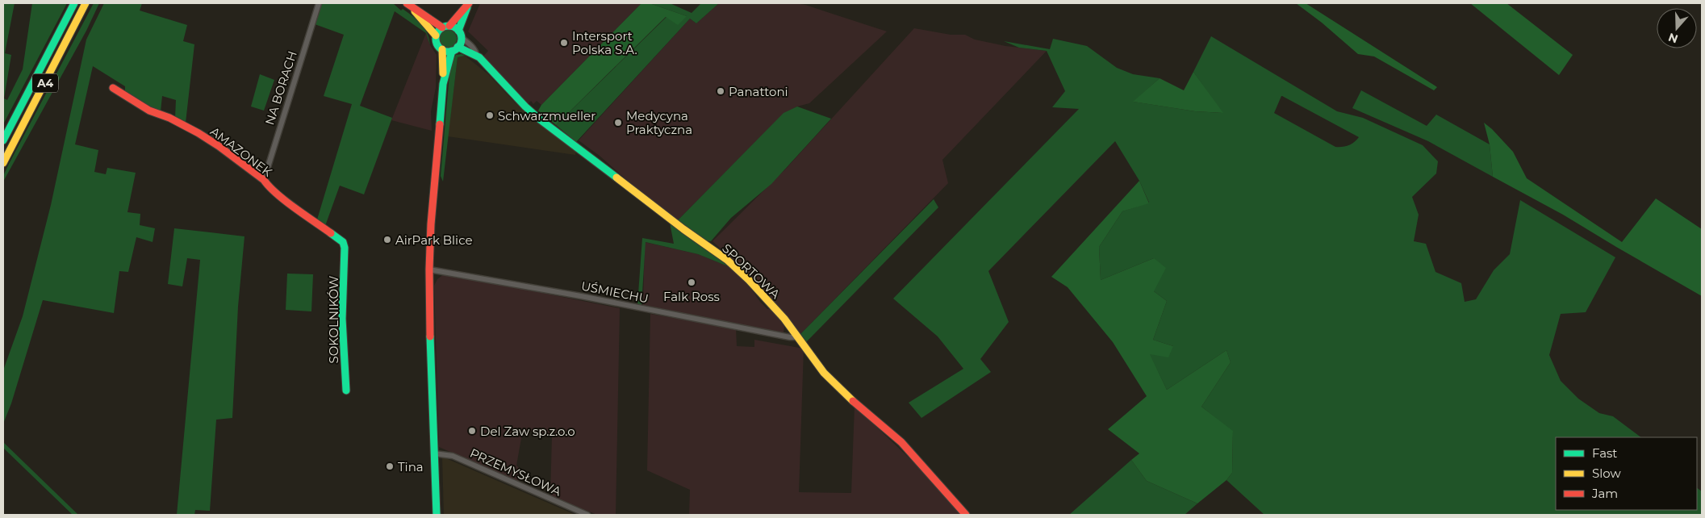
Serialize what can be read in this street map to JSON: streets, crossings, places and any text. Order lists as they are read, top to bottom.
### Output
{
  "streets": {
    "main road": [
      "A4",
      "AMAZONEK",
      "SPORTOWA",
      "SOKOLNIKÓW"
    ],
    "street": ["NA BORACH", "UŚMIECHU", "PRZEMYSŁOWA"]
  },
  "crossings": [
    ["NA BORACH", "AMAZONEK"],
    ["AMAZONEK", "SOKOLNIKÓW"],
    ["SPORTOWA", "UŚMIECHU"]
  ],
  "places": [
    "Intersport Polska S.A.",
    "Panattoni",
    "Schwarzmueller",
    "Medycyna Praktyczna",
    "AirPark Blice",
    "Falk Ross",
    "Del Zaw sp.z.o.o",
    "Tina"
  ],
  "legend": ["Fast", "Slow", "Jam"],
  "north": "bottom"
}
